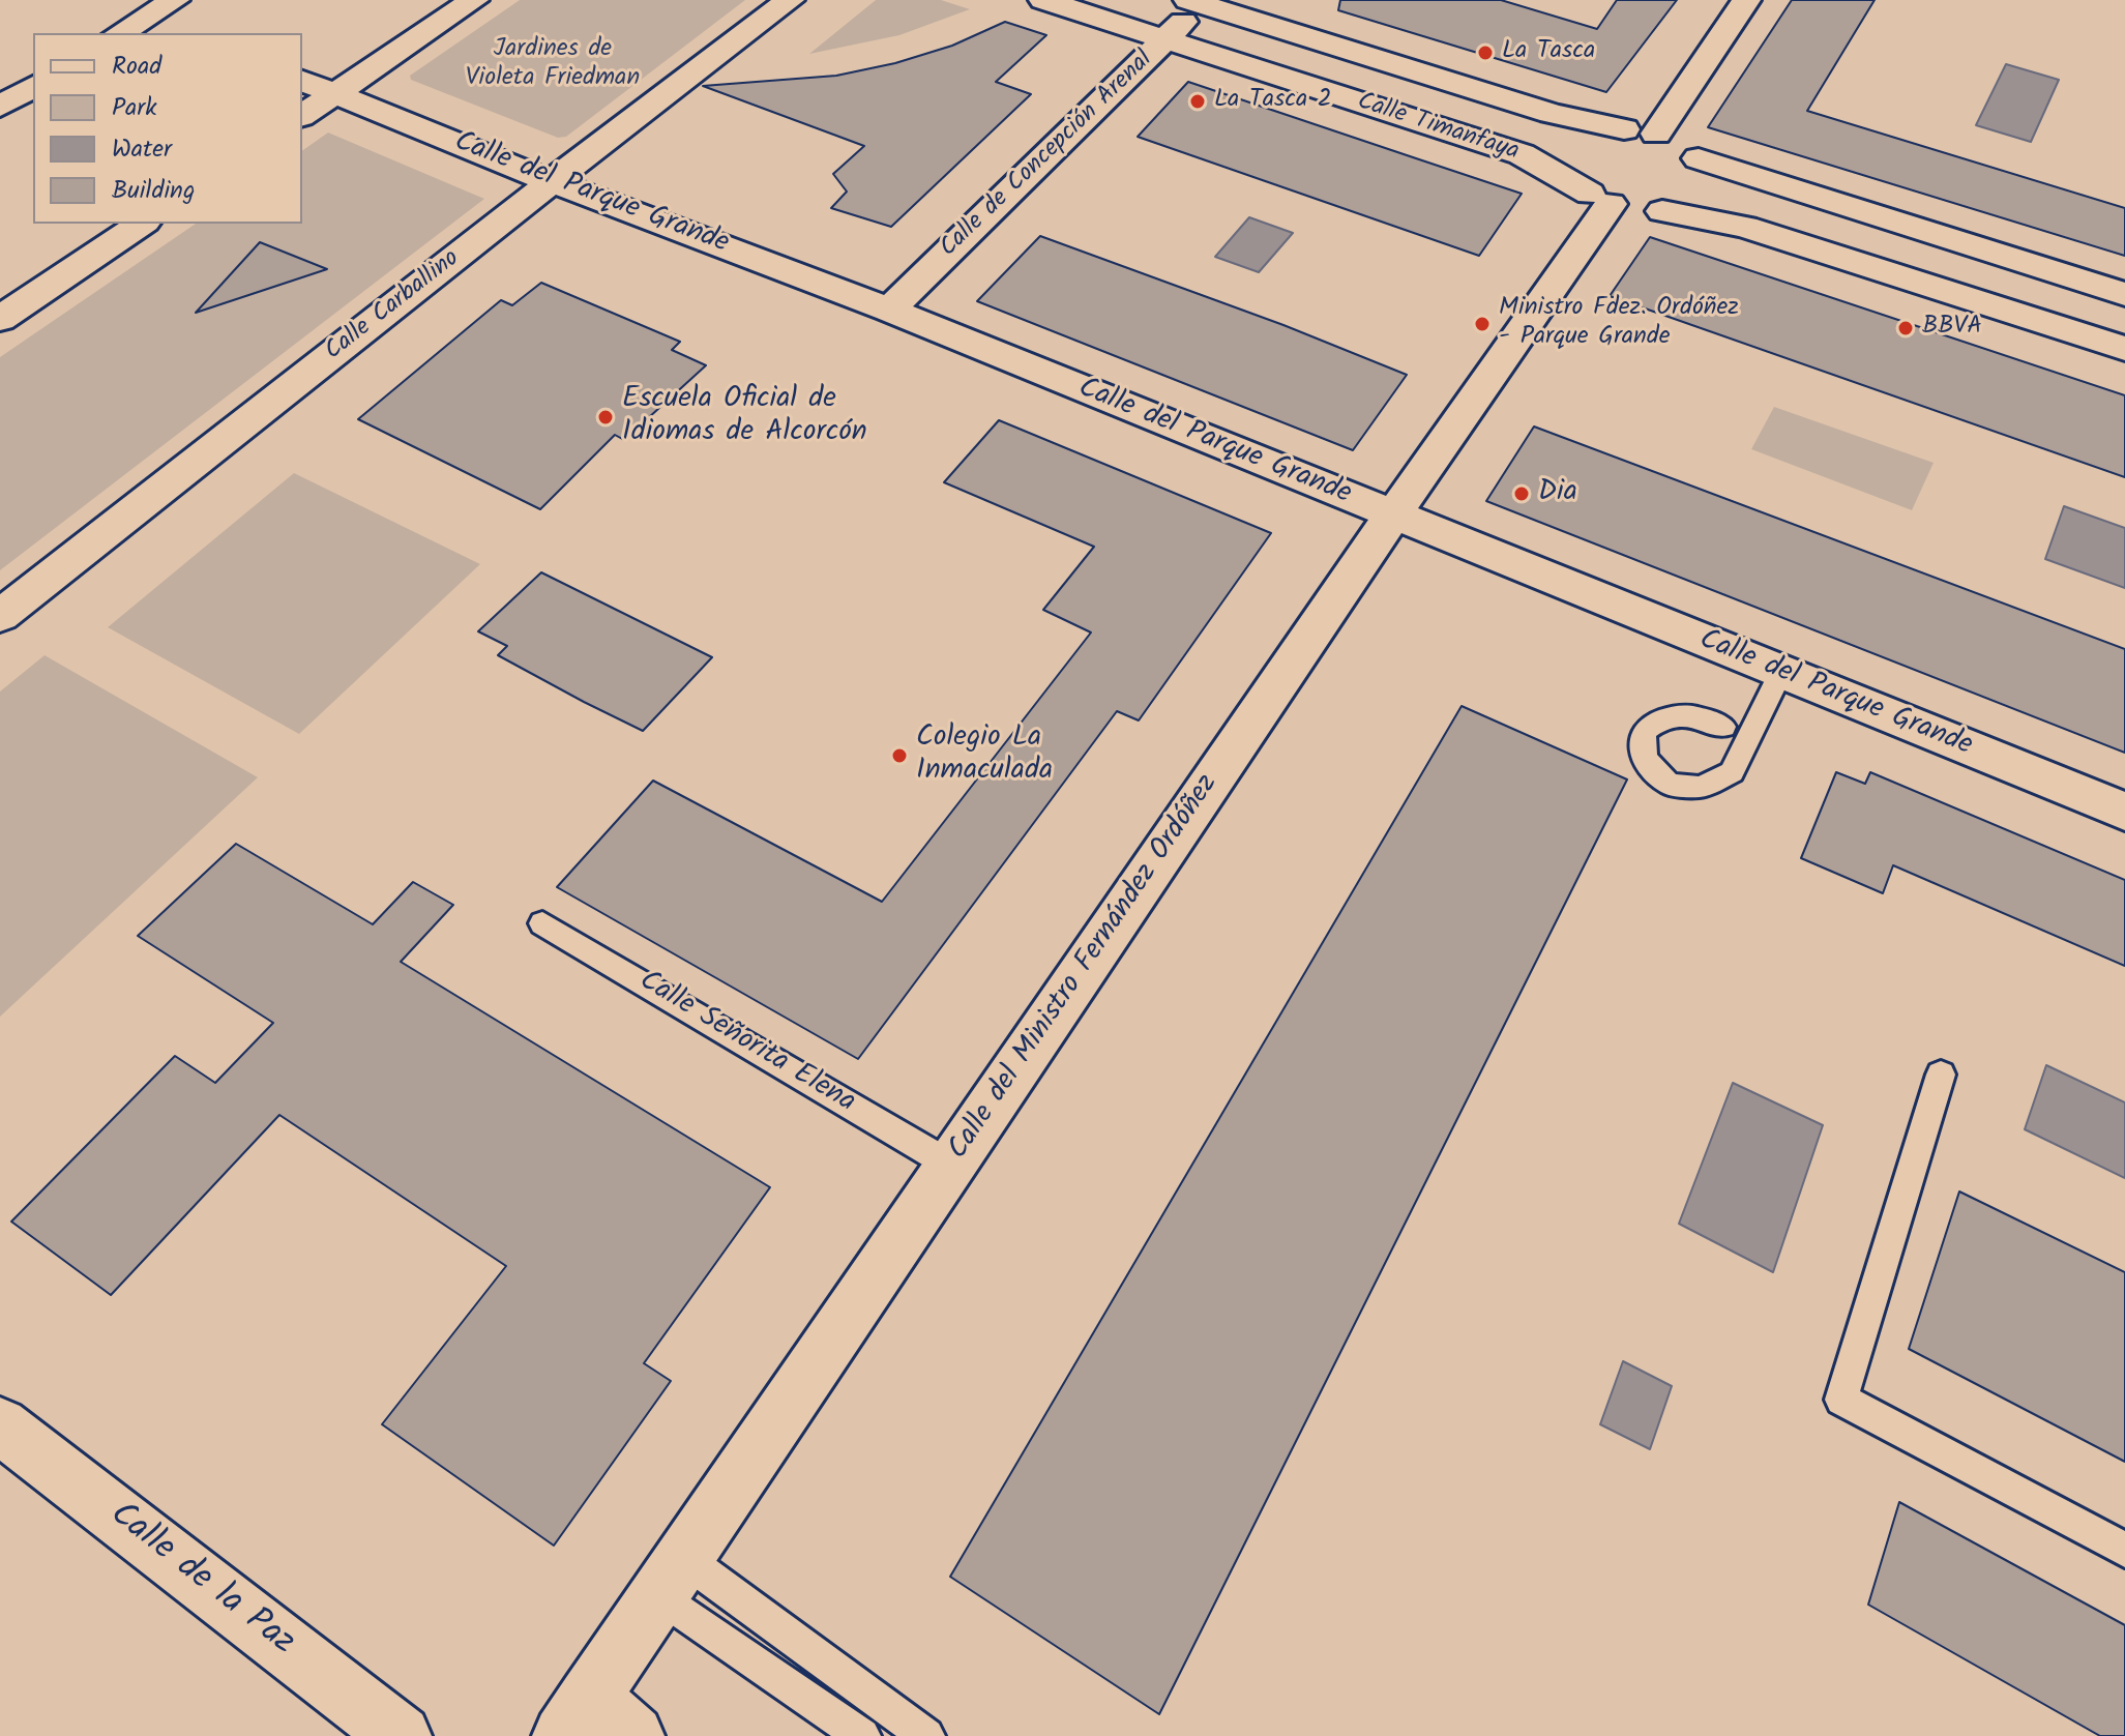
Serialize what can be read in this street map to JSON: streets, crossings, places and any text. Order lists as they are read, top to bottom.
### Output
{
  "streets": {
    "street": [
      "Calle Timanfaya",
      "Calle de Concepción Arenal",
      "Calle del Parque Grande",
      "Calle Carballino",
      "Calle del Ministro Fernández Ordóñez",
      "Calle de la Paz"
    ],
    "lane": ["Calle Señorita Elena"]
  },
  "crossings": [
    ["Calle Timanfaya", "Calle de Concepción Arenal"],
    ["Calle Timanfaya", "Calle del Ministro Fernández Ordóñez"],
    ["Calle de Concepción Arenal", "Calle del Parque Grande"],
    ["Calle del Parque Grande", "Calle Carballino"],
    ["Calle del Parque Grande", "Calle del Ministro Fernández Ordóñez"],
    ["Calle del Ministro Fernández Ordóñez", "Calle Señorita Elena"]
  ],
  "parks": ["Jardines de Violeta Friedman"],
  "places": [
    "La Tasca",
    "La Tasca 2",
    "Ministro Fdez. Ordóñez - Parque Grande",
    "BBVA",
    "Escuela Oficial de Idiomas de Alcorcón",
    "Dia",
    "Colegio La Inmaculada"
  ],
  "legend": [
    "Road",
    "Park",
    "Water",
    "Building"
  ]
}
